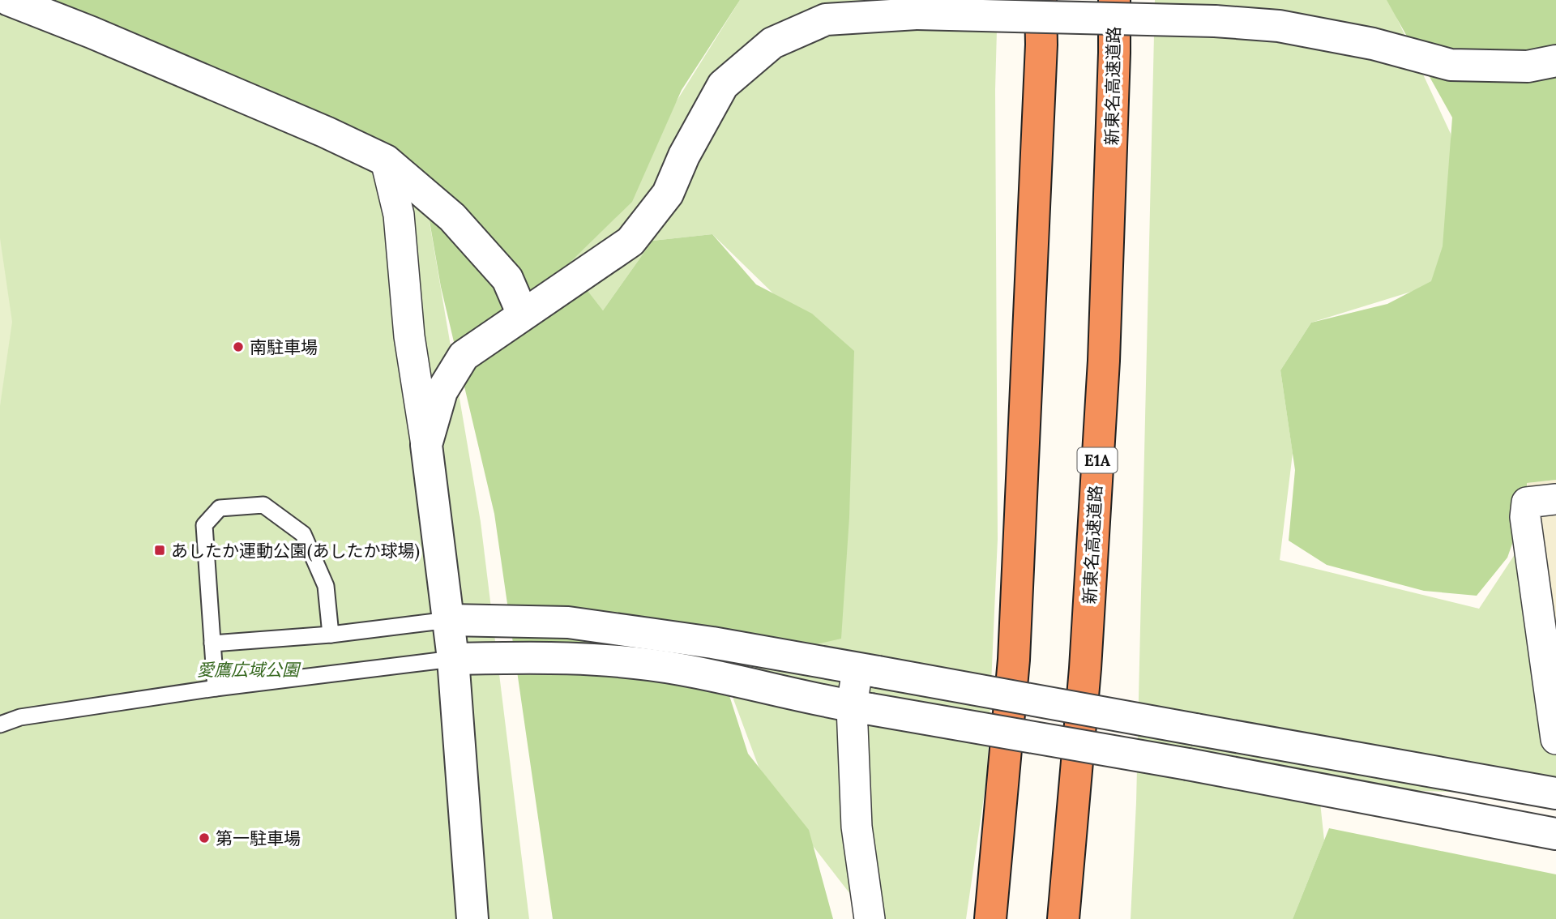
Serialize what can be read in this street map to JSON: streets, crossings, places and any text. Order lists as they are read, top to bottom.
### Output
{
  "streets": {
    "highway": ["新東名高速道路", "E1A"]
  },
  "parks": ["愛鷹広域公園"],
  "places": {
    "other": ["南駐車場", "第一駐車場"],
    "transit": ["あしたか運動公園(あしたか球場)"]
  }
}
